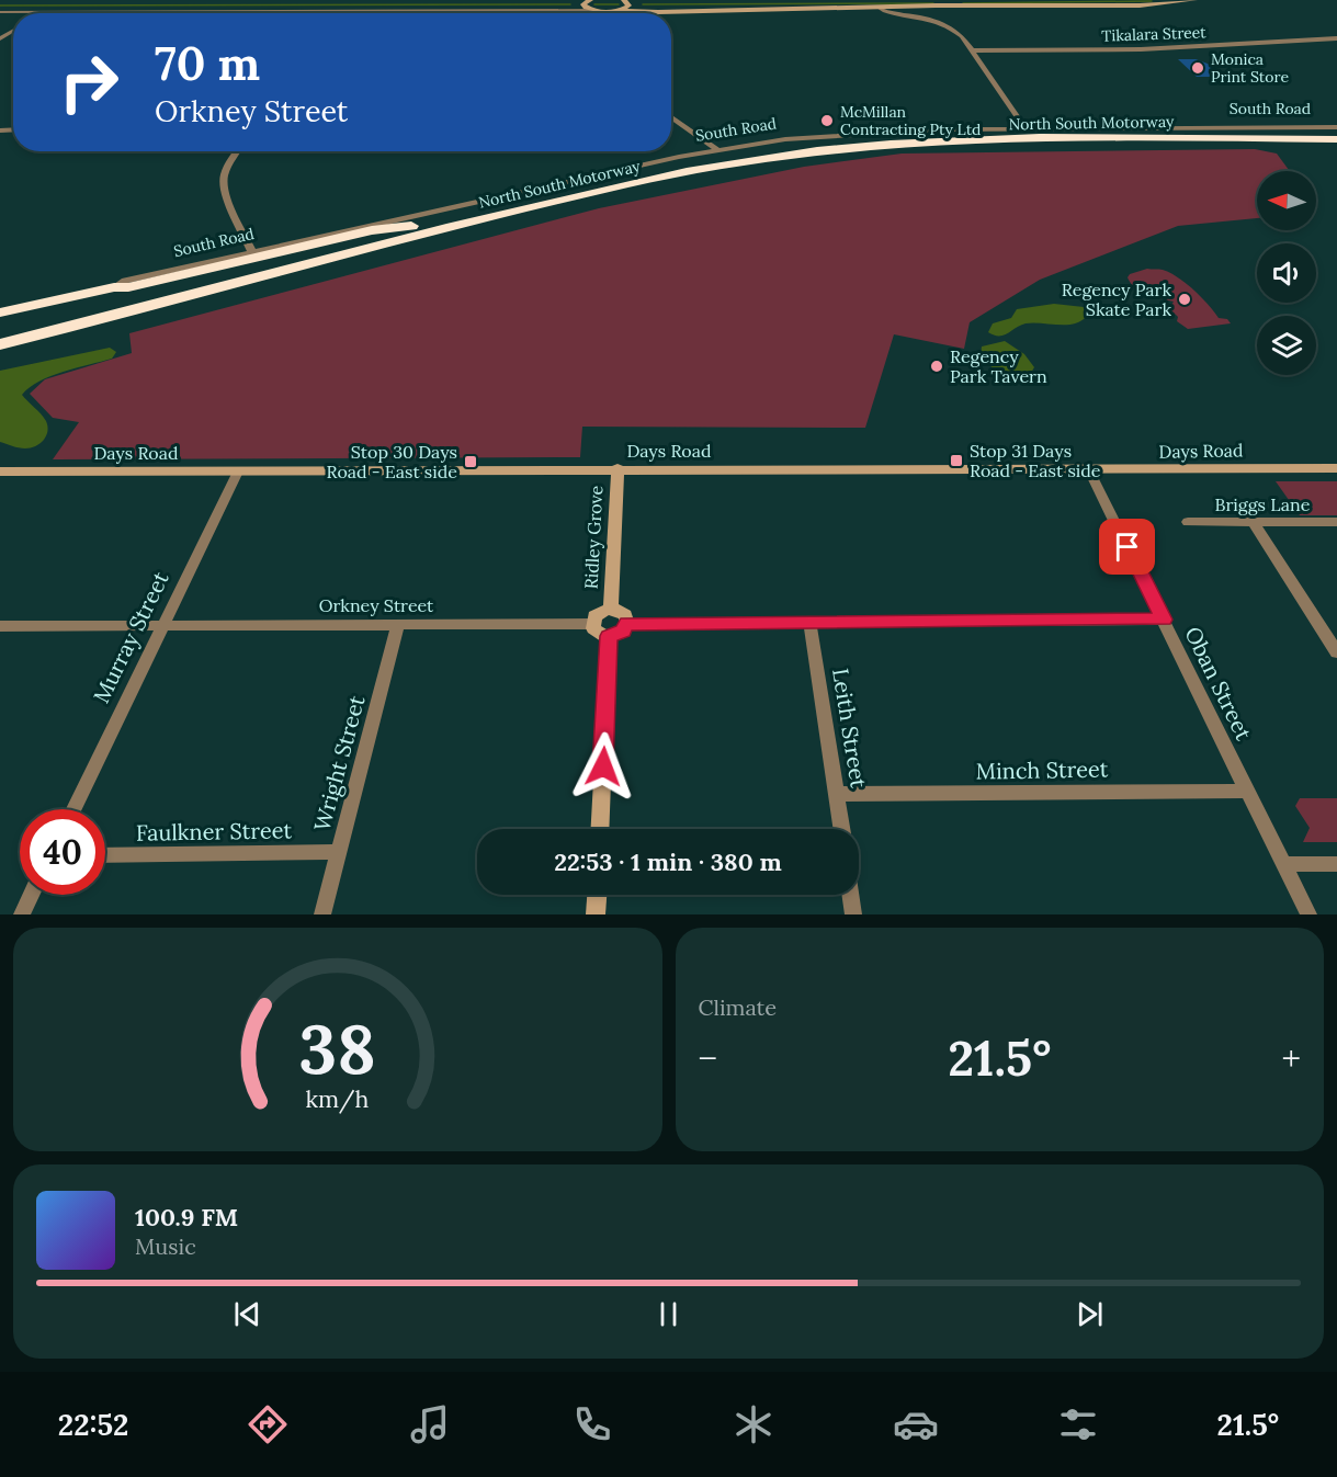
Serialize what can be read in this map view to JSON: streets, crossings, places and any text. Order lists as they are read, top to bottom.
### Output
{
  "streets": {
    "highway": ["South Road", "North South Motorway"],
    "street": [
      "Tikalara Street",
      "Days Road",
      "Briggs Lane",
      "Ridley Grove",
      "Orkney Street",
      "Murray Street",
      "Oban Street",
      "Leith Street",
      "Wright Street",
      "Minch Street",
      "Faulkner Street"
    ]
  },
  "crossings": [
    ["Days Road", "Ridley Grove"],
    ["Days Road", "Murray Street"],
    ["Days Road", "Oban Street"],
    ["Ridley Grove", "Orkney Street"],
    ["Orkney Street", "Murray Street"],
    ["Orkney Street", "Wright Street"],
    ["Oban Street", "Minch Street"],
    ["Leith Street", "Minch Street"],
    ["Wright Street", "Faulkner Street"]
  ],
  "places": {
    "other": [
      "Monica Print Store",
      "McMillan Contracting Pty Ltd",
      "Regency Park Skate Park",
      "Regency Park Tavern"
    ],
    "transit": ["Stop 31 Days Road - East side", "Stop 30 Days Road - East side"]
  },
  "north": "left",
  "page": {
    "turn": ["70 m", "Orkney Street"],
    "limit": "40",
    "trip": "22:53 · 1 min · 380 m",
    "tile": "Climate",
    "heat": ["−", "21.5°", "+"],
    "song": ["100.9 FM", "Music"],
    "tabs": ["22:52", "21.5°"],
    "gauge": ["38", "km/h"]
  }
}
